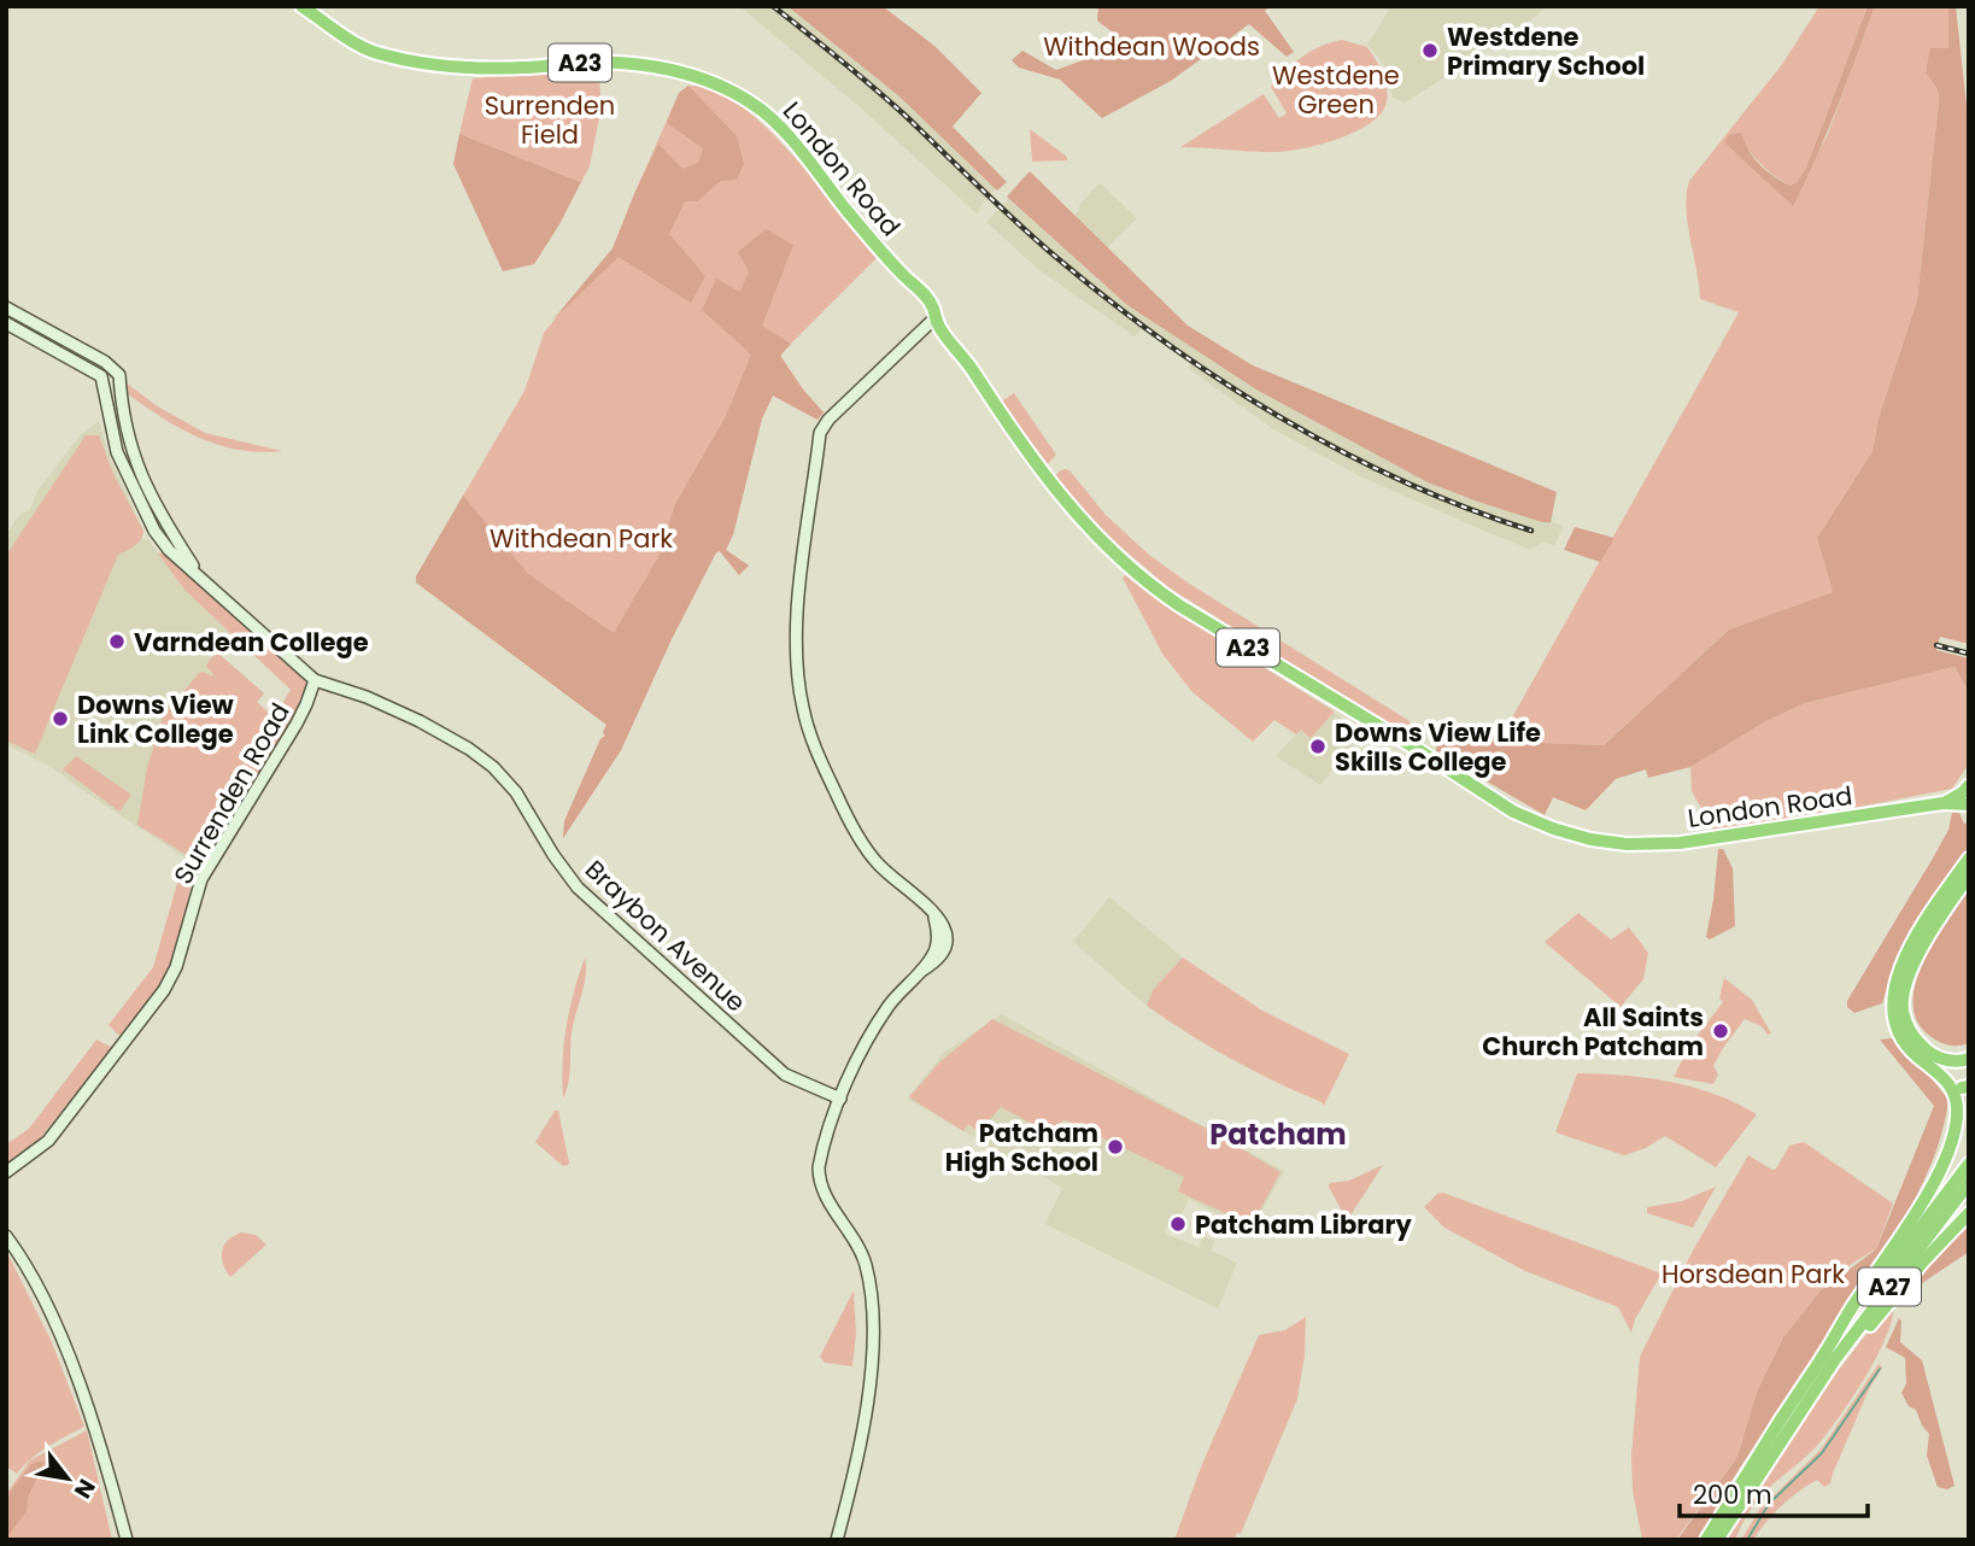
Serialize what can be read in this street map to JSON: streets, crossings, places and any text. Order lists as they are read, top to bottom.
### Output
{
  "streets": {
    "highway": ["A23", "London Road", "A27"],
    "street": ["Surrenden Road", "Braybon Avenue"]
  },
  "crossings": [
    ["Surrenden Road", "Braybon Avenue"]
  ],
  "districts": ["Patcham"],
  "parks": [
    "Withdean Woods",
    "Westdene Green",
    "Surrenden Field",
    "Withdean Park",
    "Horsdean Park"
  ],
  "places": [
    "Westdene Primary School",
    "Varndean College",
    "Downs View Link College",
    "Downs View Life Skills College",
    "All Saints Church Patcham",
    "Patcham High School",
    "Patcham Library"
  ],
  "scale_bar": "200 m",
  "north": "bottom right"
}
